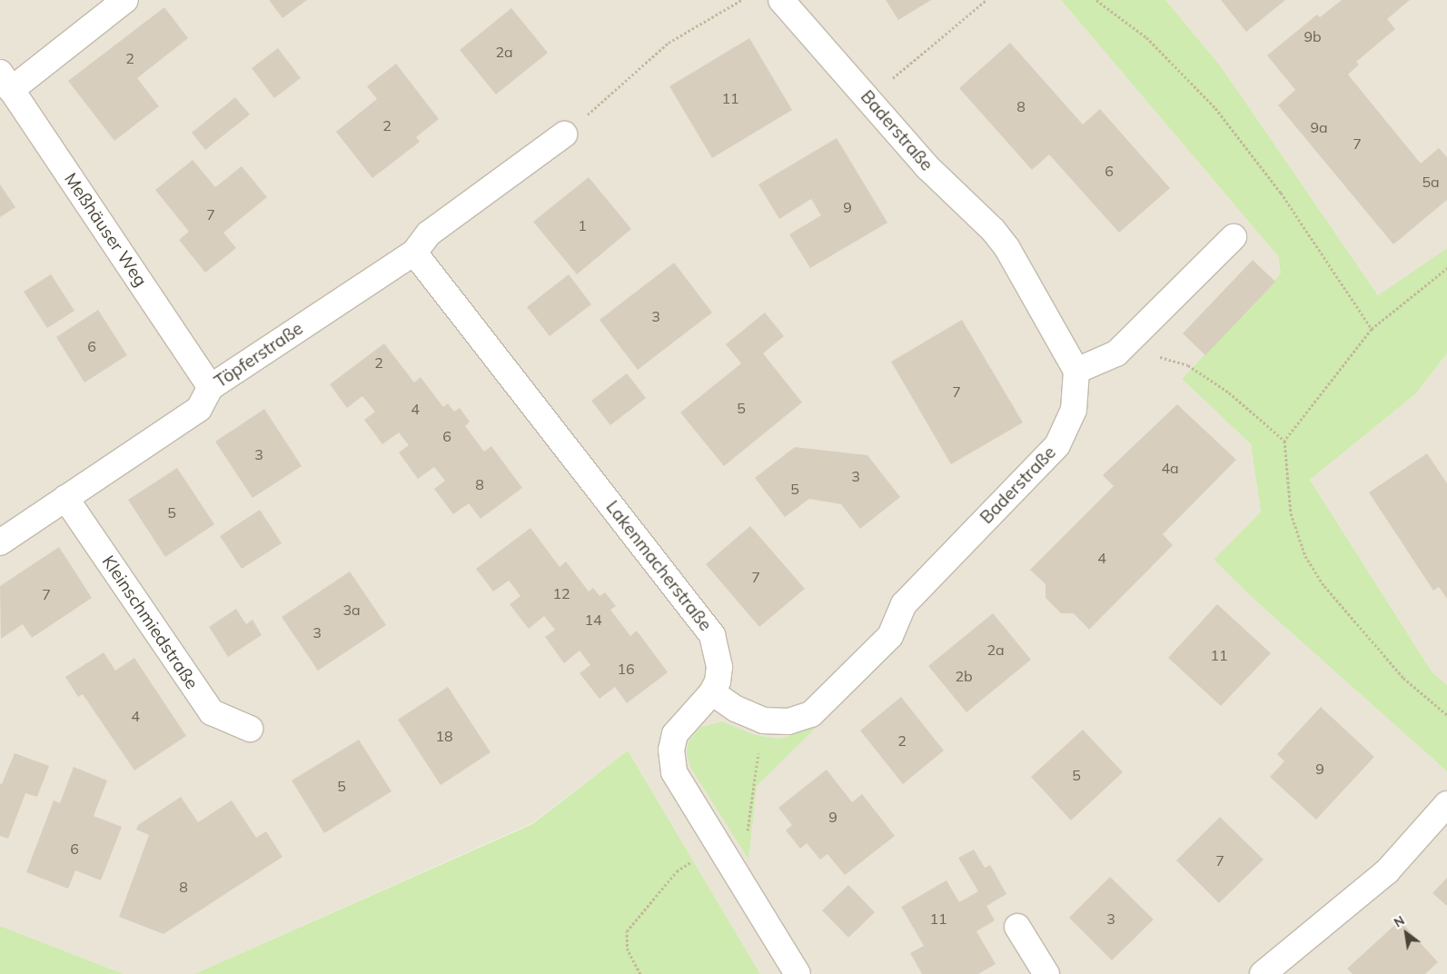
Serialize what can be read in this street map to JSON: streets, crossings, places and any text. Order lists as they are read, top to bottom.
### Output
{
  "streets": {
    "street": [
      "Baderstraße",
      "Meßhäuser Weg",
      "Töpferstraße",
      "Lakenmacherstraße",
      "Kleinschmiedstraße"
    ]
  },
  "crossings": [
    ["Baderstraße", "Lakenmacherstraße"],
    ["Meßhäuser Weg", "Töpferstraße"],
    ["Töpferstraße", "Lakenmacherstraße"],
    ["Töpferstraße", "Kleinschmiedstraße"]
  ],
  "house_numbers": [
    "9b",
    "2a",
    "2",
    "11",
    "8",
    "2",
    "9a",
    "7",
    "6",
    "5a",
    "9",
    "7",
    "1",
    "3",
    "6",
    "2",
    "7",
    "5",
    "4",
    "6",
    "3",
    "4a",
    "3",
    "8",
    "5",
    "5",
    "4",
    "7",
    "12",
    "7",
    "3a",
    "14",
    "3",
    "2a",
    "11",
    "16",
    "2b",
    "4",
    "18",
    "2",
    "9",
    "5",
    "5",
    "9",
    "6",
    "7",
    "8",
    "11",
    "3"
  ],
  "north": "top left"
}
